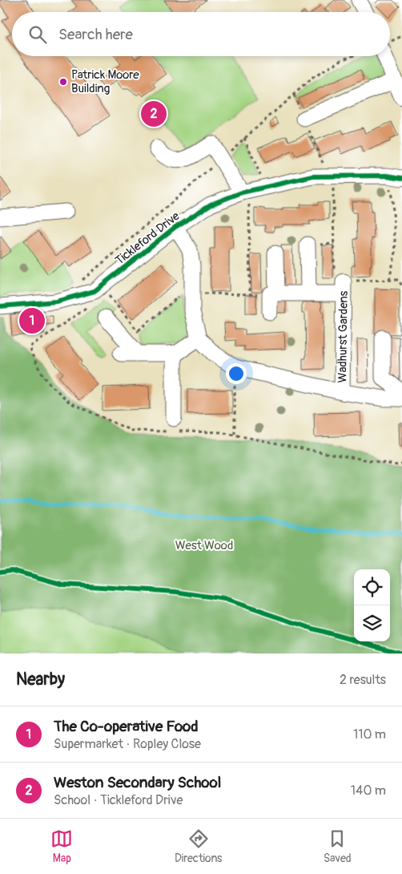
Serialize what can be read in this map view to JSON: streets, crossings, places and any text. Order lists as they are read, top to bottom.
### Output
{
  "streets": {
    "street": ["Tickleford Drive", "Wadhurst Gardens"]
  },
  "parks": ["West Wood"],
  "places": ["Patrick Moore Building"],
  "page": {
    "search": "Search here",
    "pins": ["2", "1"],
    "heading": ["Nearby", "2 results"],
    "list": [
      {
        "mark": "1",
        "name": "The Co-operative Food",
        "note": "Supermarket · Ropley Close",
        "value": "110 m"
      },
      {
        "mark": "2",
        "name": "Weston Secondary School",
        "note": "School · Tickleford Drive",
        "value": "140 m"
      }
    ],
    "nav": ["Map", "Directions", "Saved"]
  }
}
